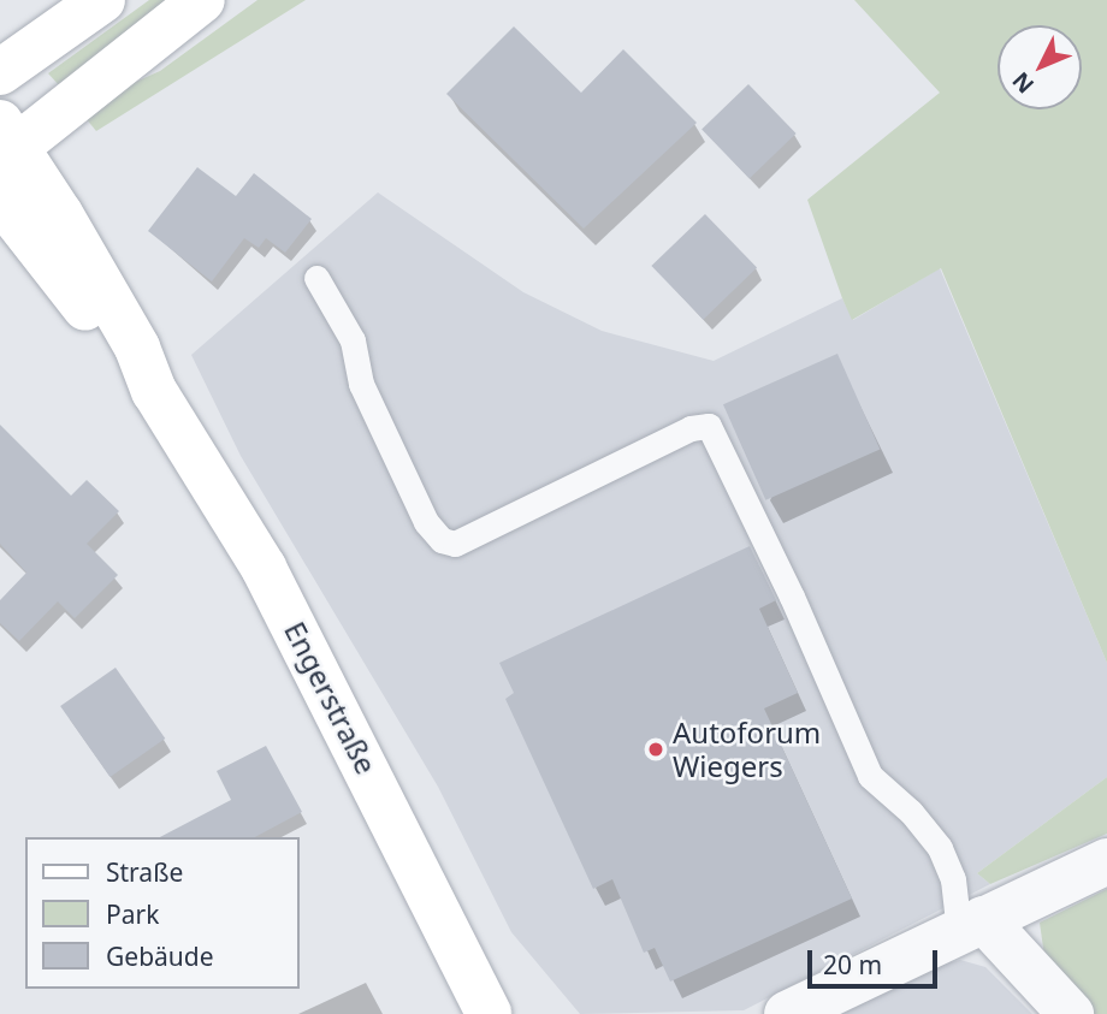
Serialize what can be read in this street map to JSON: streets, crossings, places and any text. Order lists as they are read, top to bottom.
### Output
{
  "streets": {
    "main road": ["Engerstraße"]
  },
  "places": ["Autoforum Wiegers"],
  "legend": ["Straße", "Park", "Gebäude"],
  "scale_bar": "20 m",
  "north": "bottom left"
}
